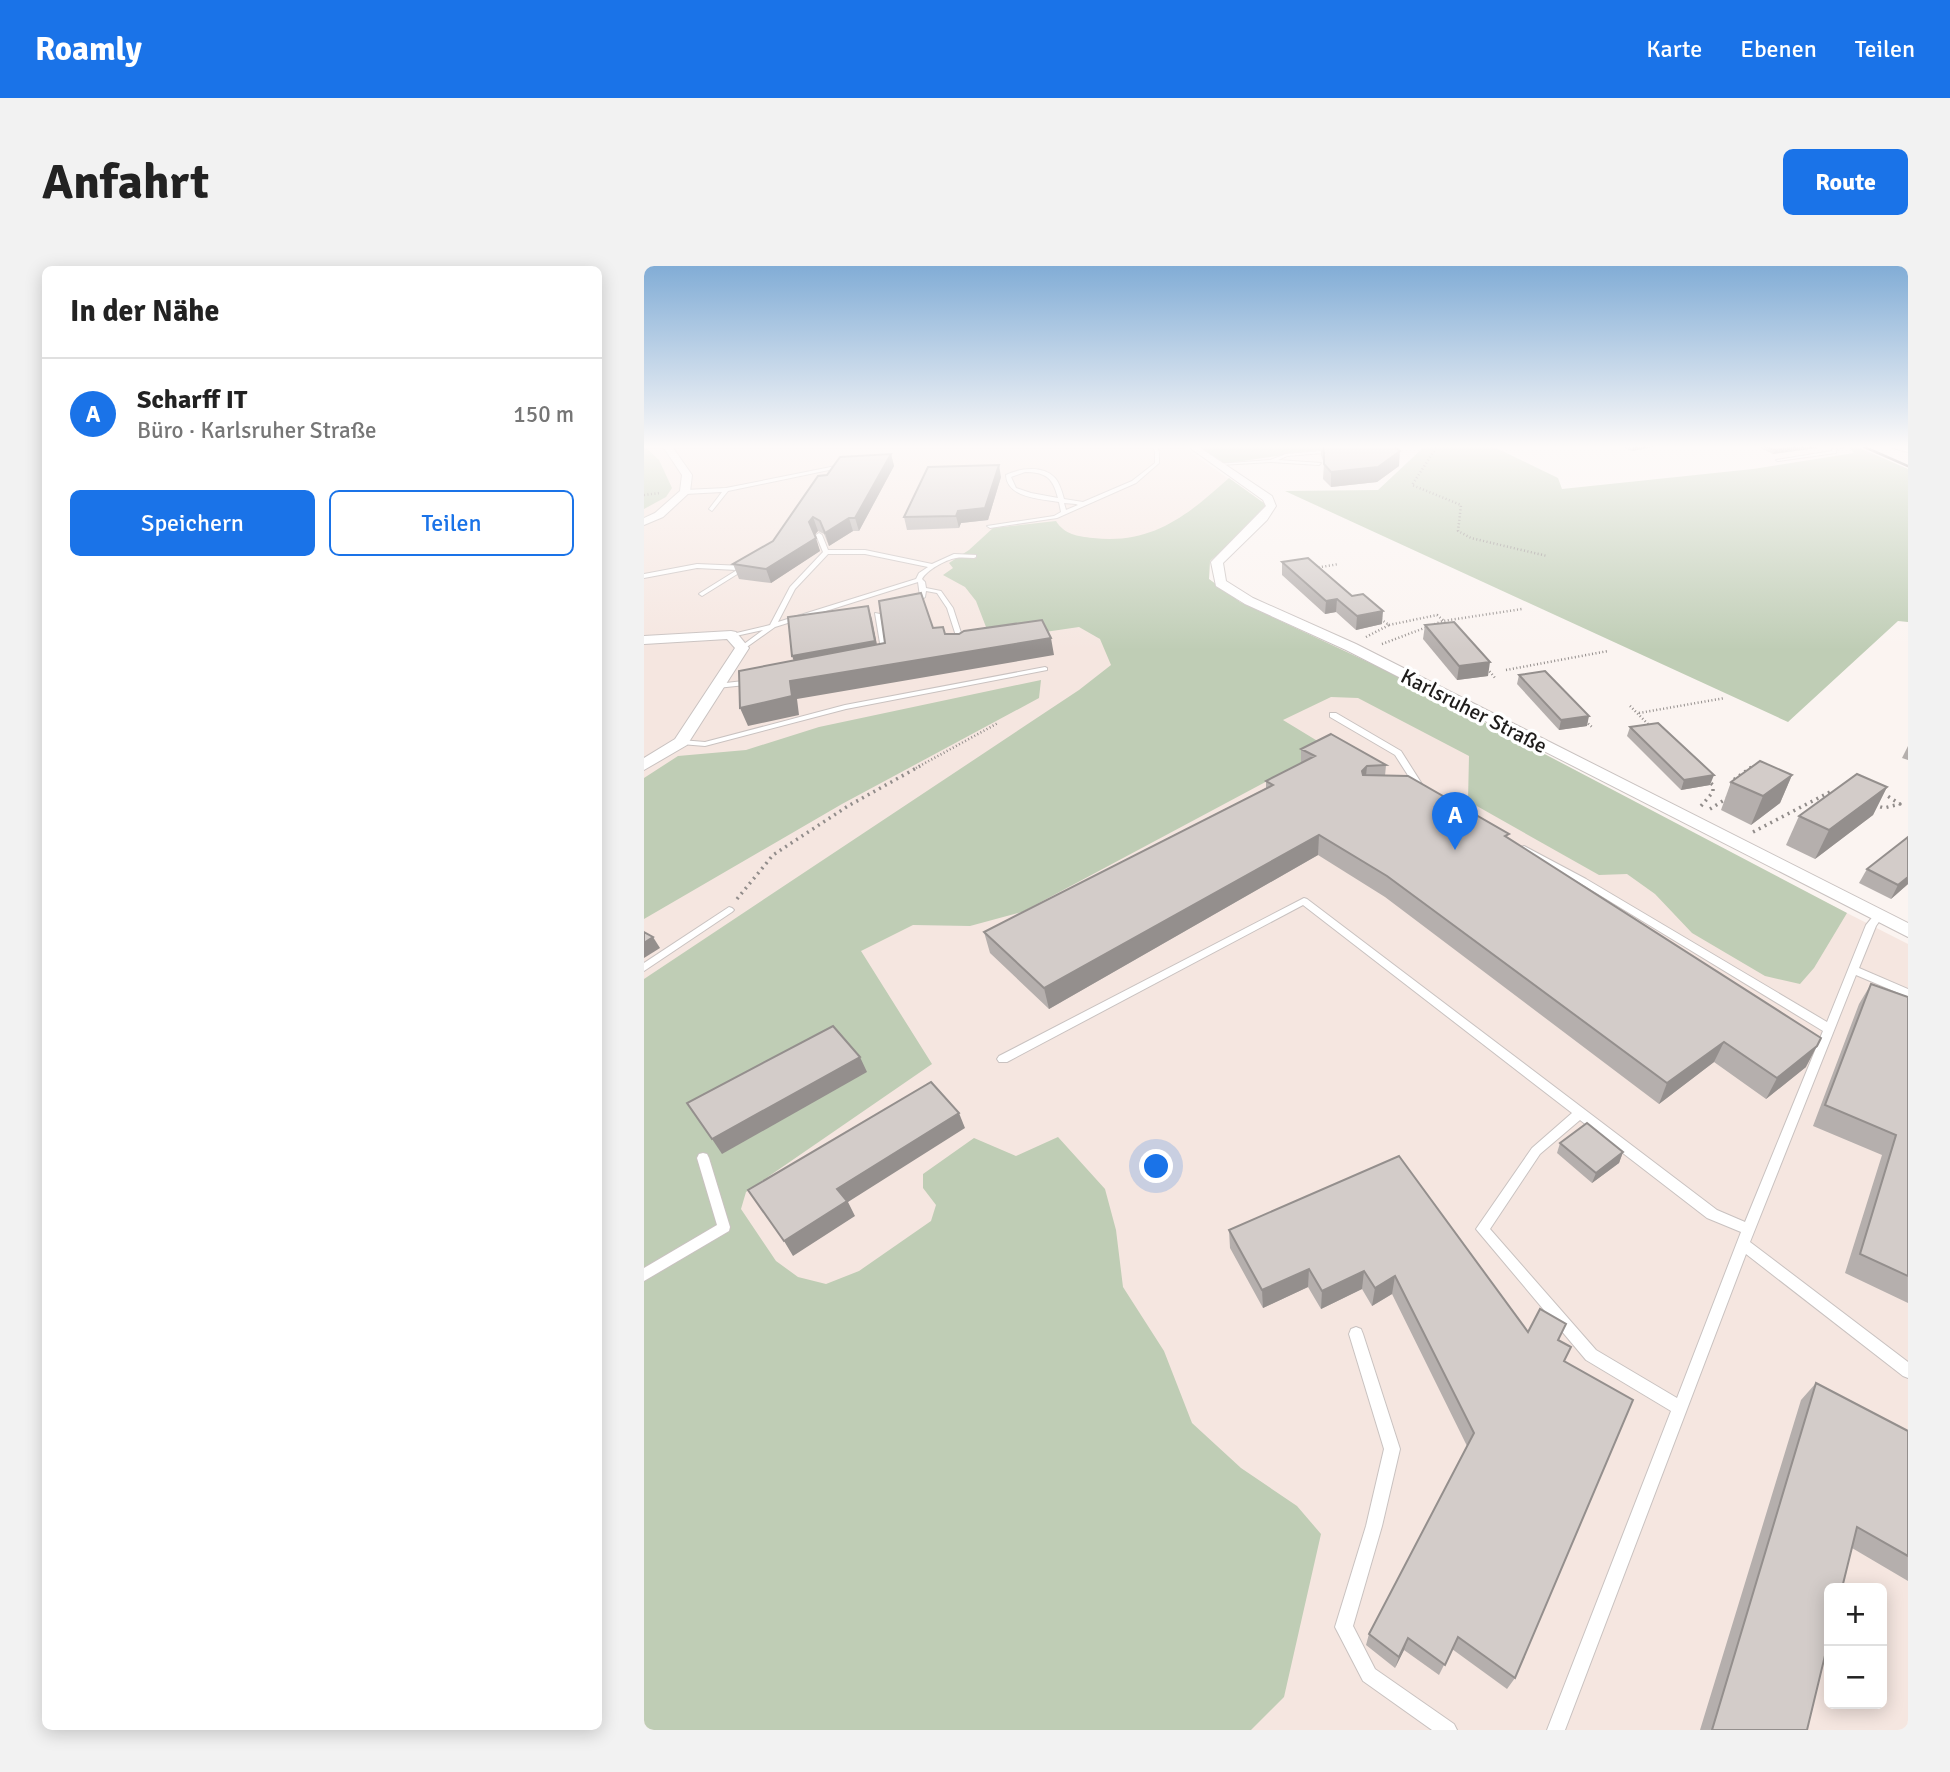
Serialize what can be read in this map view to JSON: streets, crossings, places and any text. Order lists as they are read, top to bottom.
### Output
{
  "streets": {
    "street": ["Karlsruher Straße"]
  },
  "page": {
    "header": "Roamly",
    "nav": ["Karte", "Ebenen", "Teilen"],
    "buttons": [
      "Route",
      ["Speichern", "Teilen"]
    ],
    "title": "Anfahrt",
    "heading": "In der Nähe",
    "list": [
      {
        "mark": "A",
        "name": "Scharff IT",
        "note": "Büro · Karlsruher Straße",
        "value": "150 m"
      }
    ],
    "pins": "A",
    "map_buttons": ["+", "−"]
  }
}
